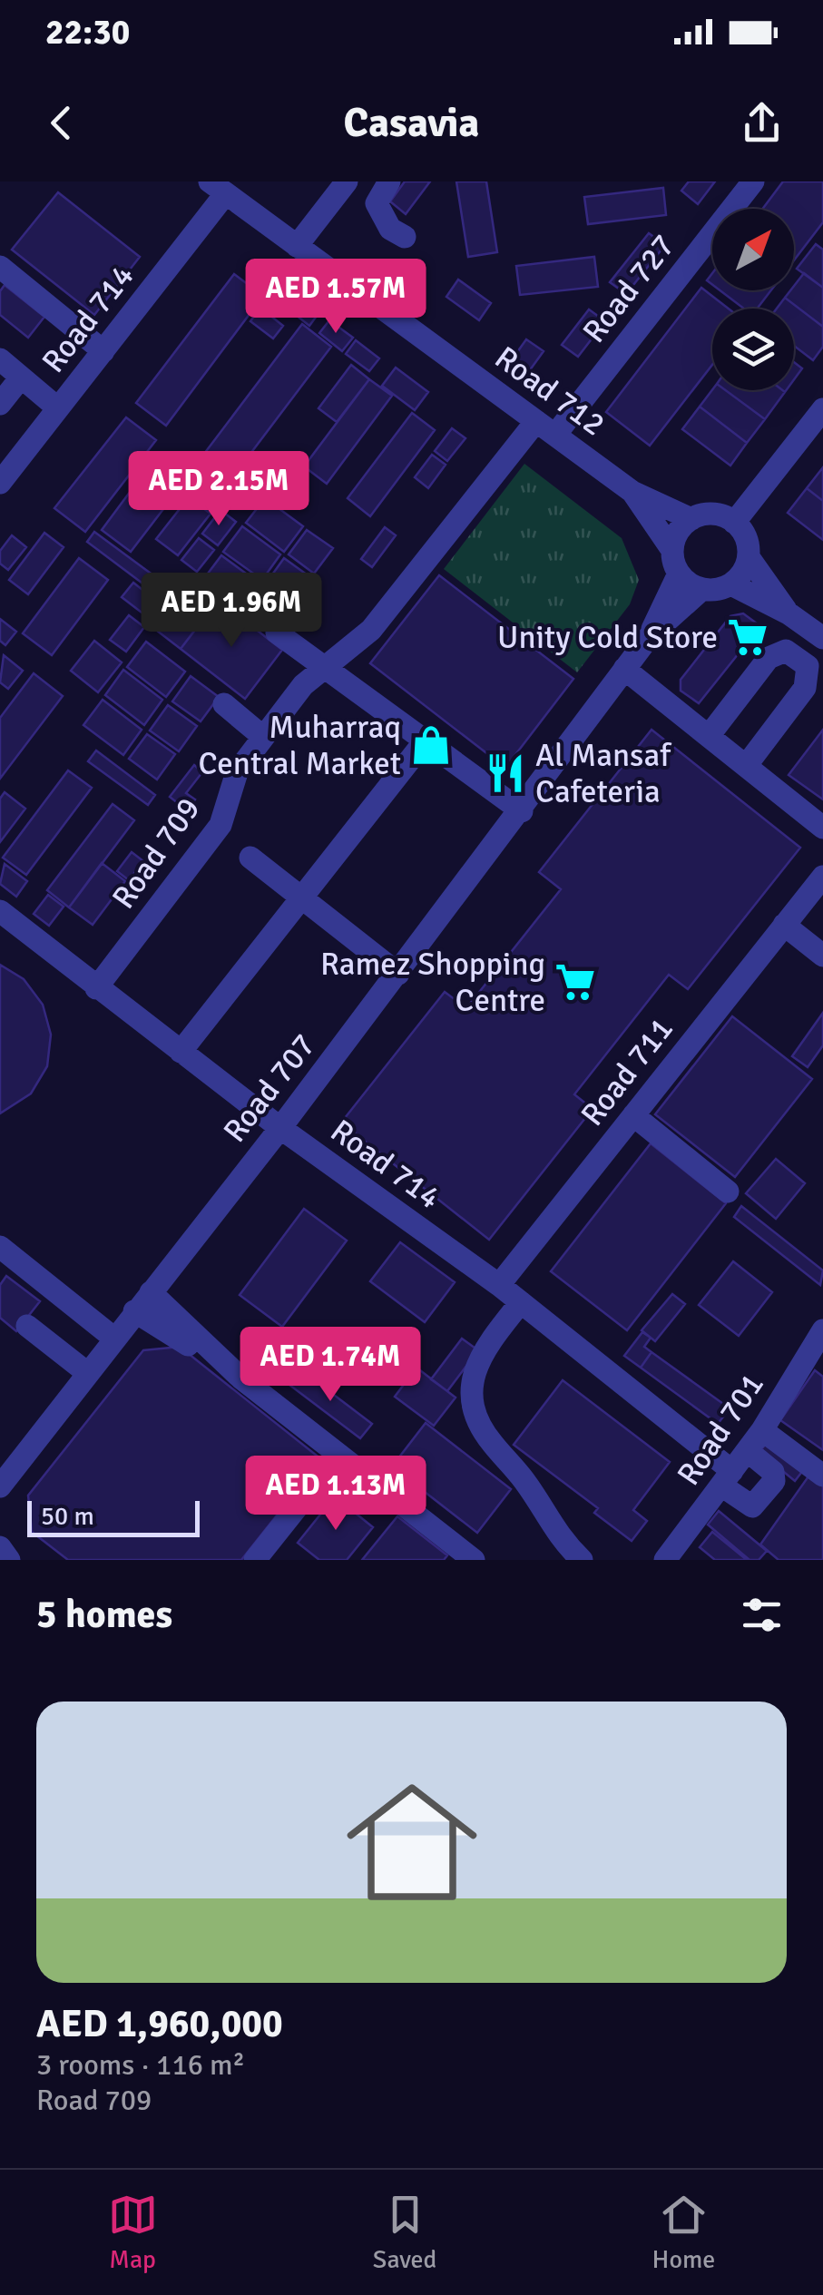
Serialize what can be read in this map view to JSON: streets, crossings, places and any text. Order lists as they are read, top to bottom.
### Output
{
  "streets": {
    "street": [
      "Road 727",
      "Road 714",
      "Road 712",
      "Road 709",
      "Road 711",
      "Road 707",
      "Road 701"
    ]
  },
  "crossings": [
    ["Road 727", "Road 712"],
    ["Road 727", "Road 709"],
    ["Road 714", "Road 712"],
    ["Road 714", "Road 709"],
    ["Road 714", "Road 711"],
    ["Road 714", "Road 707"],
    ["Road 714", "Road 701"],
    ["Road 712", "Road 709"],
    ["Road 712", "Road 707"]
  ],
  "places": {
    "supermarket": ["Unity Cold Store", "Ramez Shopping Centre"],
    "shop": ["Muharraq Central Market"],
    "restaurant": ["Al Mansaf Cafeteria"]
  },
  "scale_bar": "50 m",
  "north": "top right",
  "page": {
    "status": "22:30",
    "header": "Casavia",
    "price": [
      "AED 1.57M",
      "AED 2.15M",
      "AED 1.96M",
      "AED 1.74M",
      "AED 1.13M"
    ],
    "scale": "50 m",
    "heading": "5 homes",
    "list": [
      {
        "name": "AED 1,960,000",
        "note": "3 rooms · 116 m² · Road 709"
      }
    ],
    "tabs": ["Map", "Saved", "Home"]
  }
}
